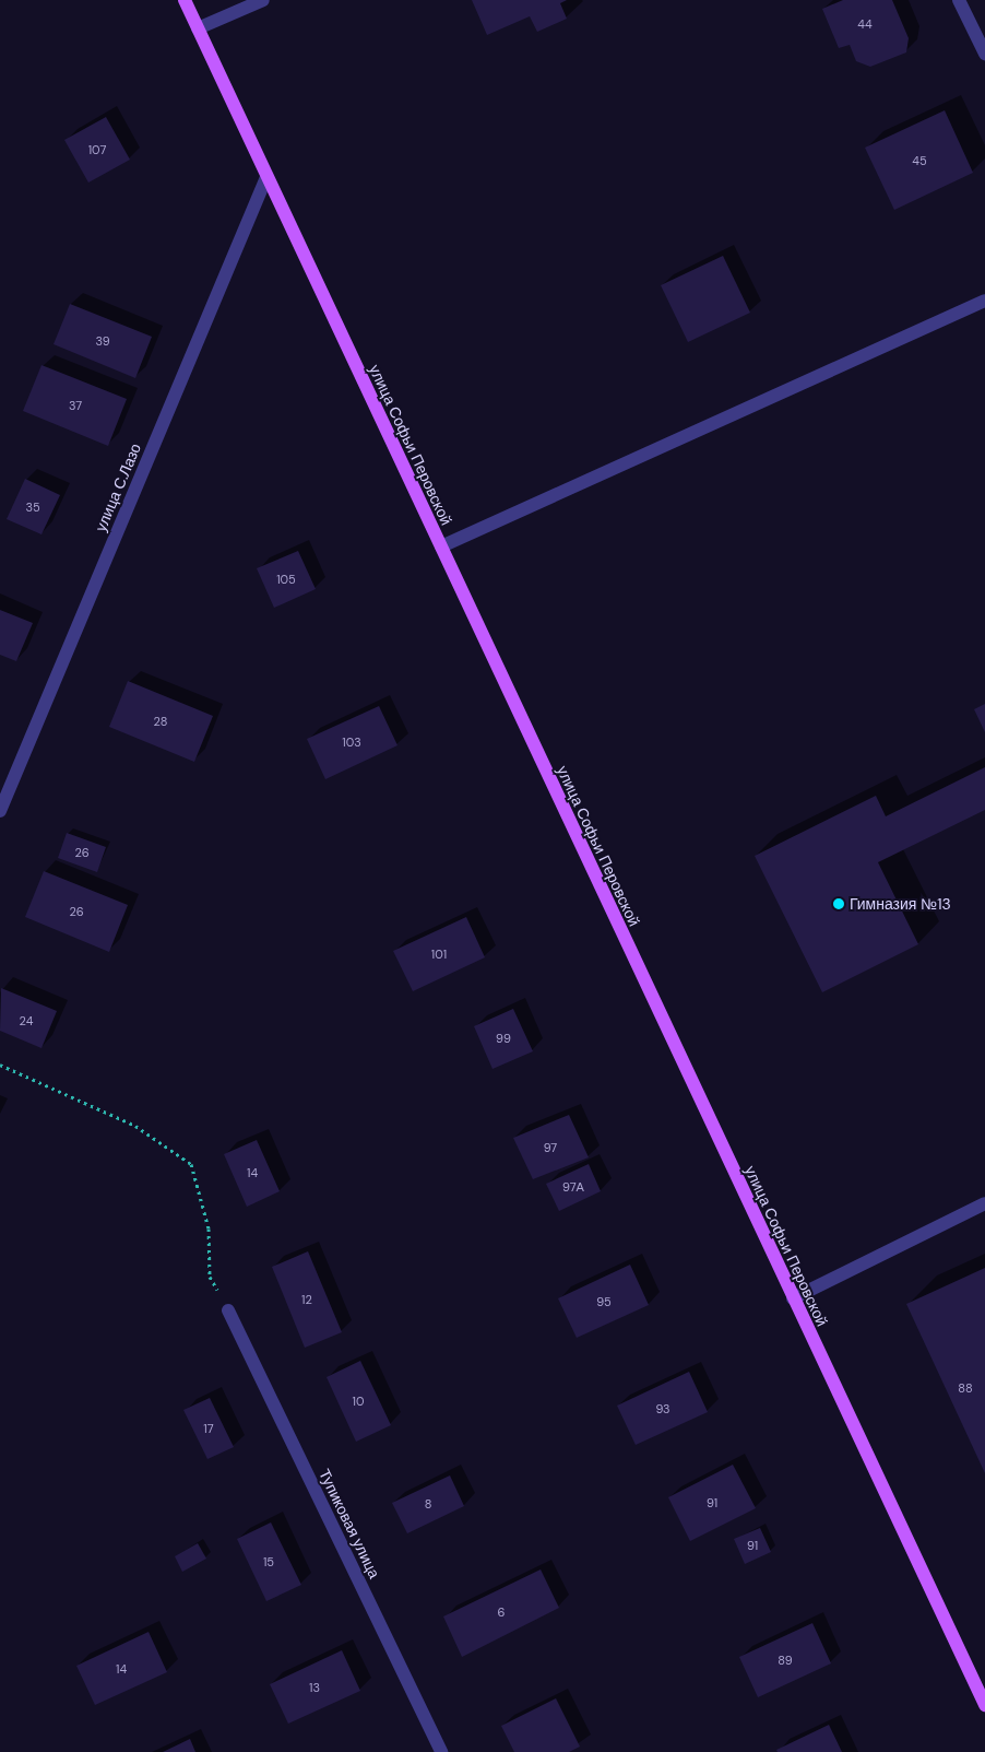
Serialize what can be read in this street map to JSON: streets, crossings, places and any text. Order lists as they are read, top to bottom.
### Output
{
  "streets": {
    "main road": ["улица Софьи Перовской"],
    "street": ["улица С.Лазо", "Тупиковая улица"]
  },
  "crossings": [
    ["улица Софьи Перовской", "улица С.Лазо"]
  ],
  "places": ["Гимназия №13"],
  "house_numbers": [
    "44",
    "107",
    "45",
    "39",
    "37",
    "35",
    "105",
    "28",
    "103",
    "26",
    "26",
    "101",
    "24",
    "99",
    "97",
    "14",
    "97А",
    "12",
    "95",
    "88",
    "10",
    "93",
    "17",
    "91",
    "8",
    "91",
    "15",
    "6",
    "89",
    "14",
    "13"
  ]
}
